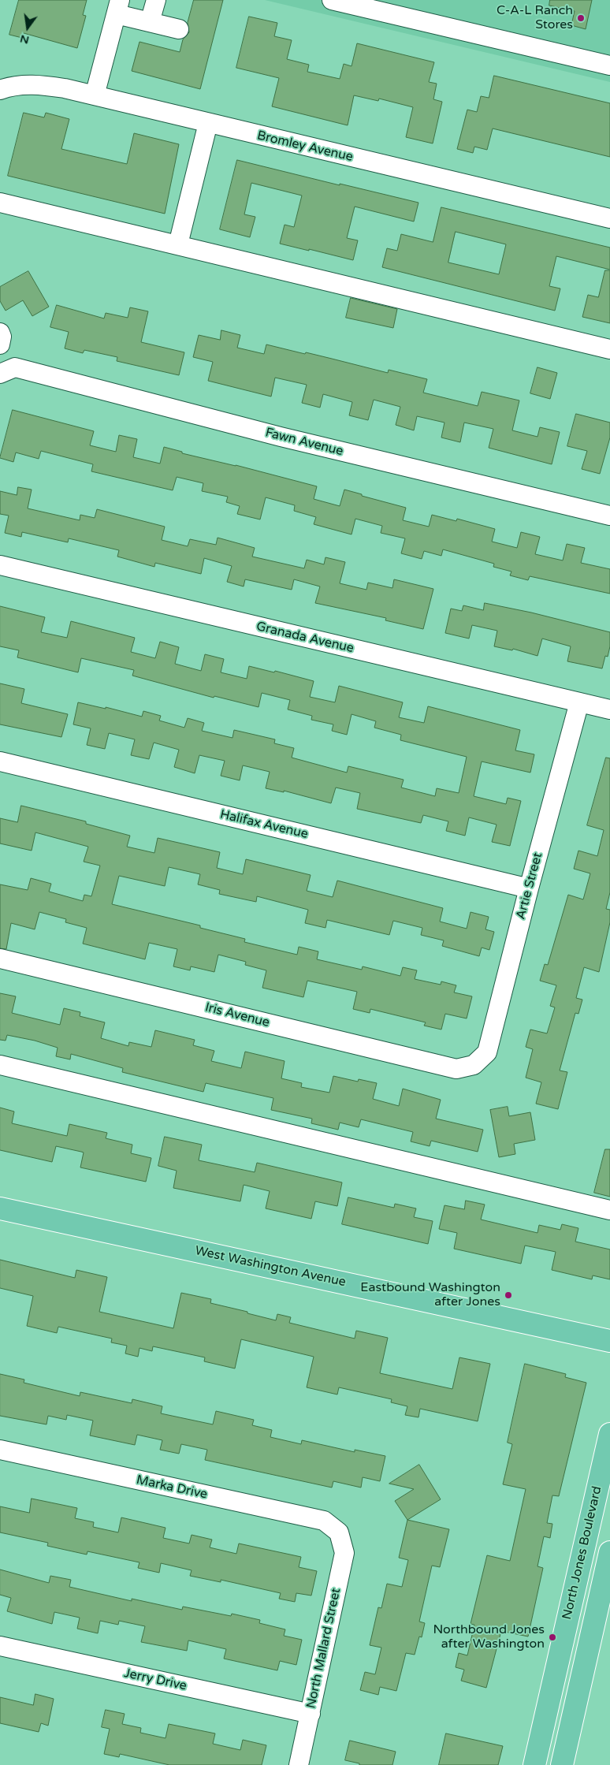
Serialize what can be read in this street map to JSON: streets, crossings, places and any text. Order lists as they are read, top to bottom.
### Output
{
  "streets": {
    "main road": ["West Washington Avenue", "North Jones Boulevard"],
    "street": [
      "Bromley Avenue",
      "Fawn Avenue",
      "Granada Avenue",
      "Halifax Avenue",
      "Artie Street",
      "Iris Avenue",
      "Marka Drive",
      "North Mallard Street",
      "Jerry Drive"
    ]
  },
  "crossings": [
    ["Granada Avenue", "Artie Street"],
    ["Halifax Avenue", "Artie Street"],
    ["Artie Street", "Iris Avenue"],
    ["Marka Drive", "North Mallard Street"],
    ["North Mallard Street", "Jerry Drive"]
  ],
  "places": ["C-A-L Ranch Stores", "Eastbound Washington after Jones", "Northbound Jones after Washington"],
  "north": "bottom"
}
